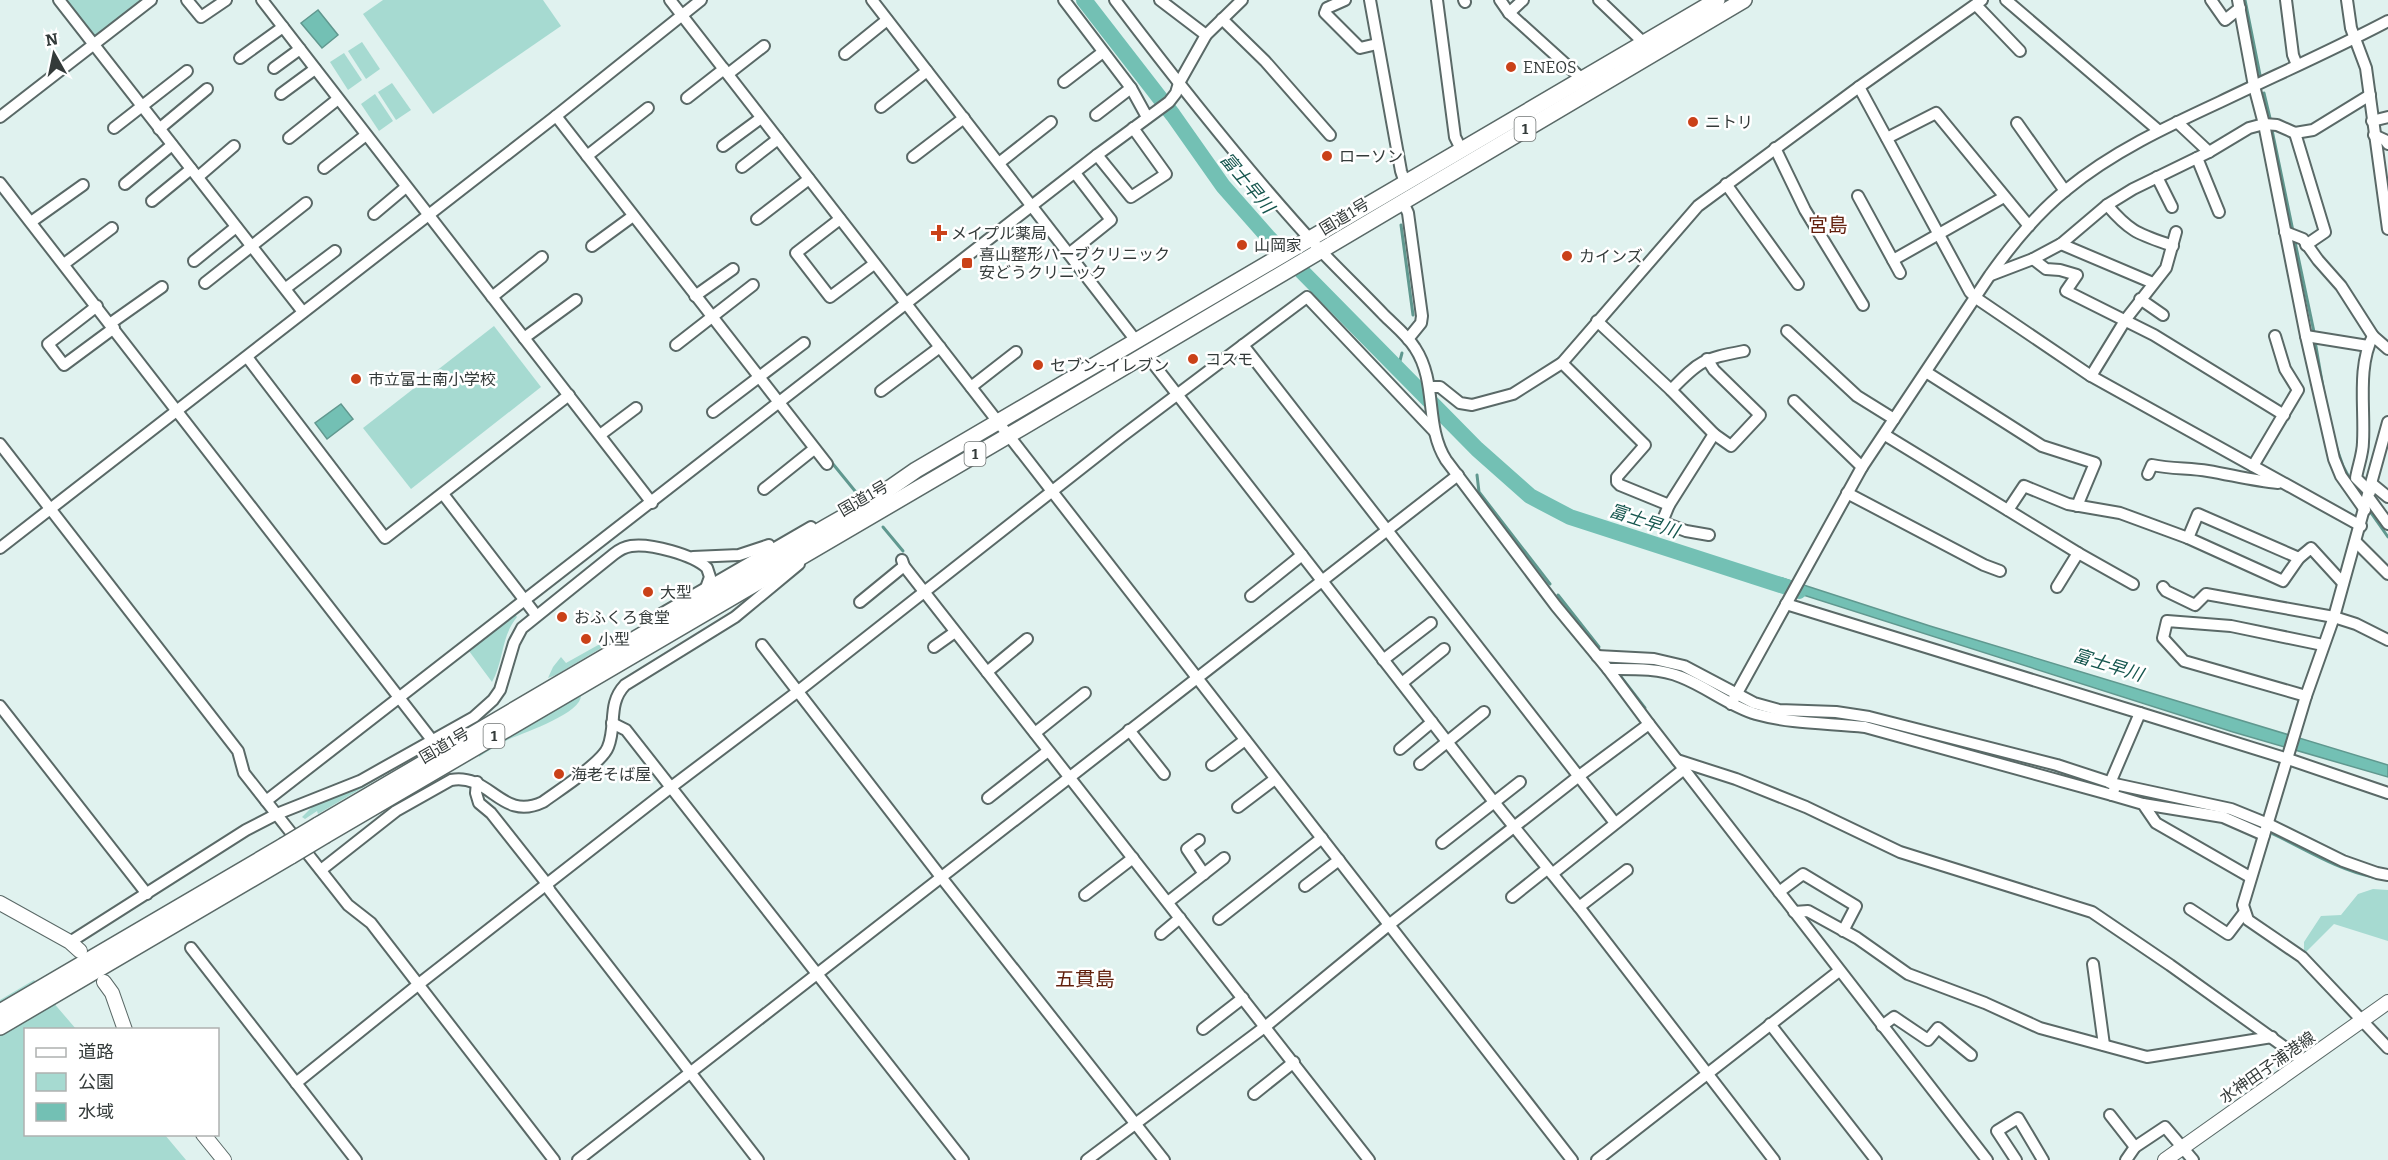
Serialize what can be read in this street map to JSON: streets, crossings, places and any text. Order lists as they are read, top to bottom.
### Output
{
  "streets": {
    "highway": ["1", "国道1号"],
    "main road": ["水神田子浦港線"]
  },
  "districts": ["宮島", "五貫島"],
  "water": ["富士早川"],
  "places": {
    "other": [
      "ENEOS",
      "ニトリ",
      "ローソン",
      "山岡家",
      "カインズ",
      "コスモ",
      "セブン-イレブン",
      "市立富士南小学校",
      "大型",
      "おふくろ食堂",
      "小型",
      "海老そば屋"
    ],
    "health": ["メイプル薬局"],
    "transit": ["喜山整形ハーブクリニック 安どうクリニック"]
  },
  "legend": ["道路", "公園", "水域"],
  "north": "top"
}
